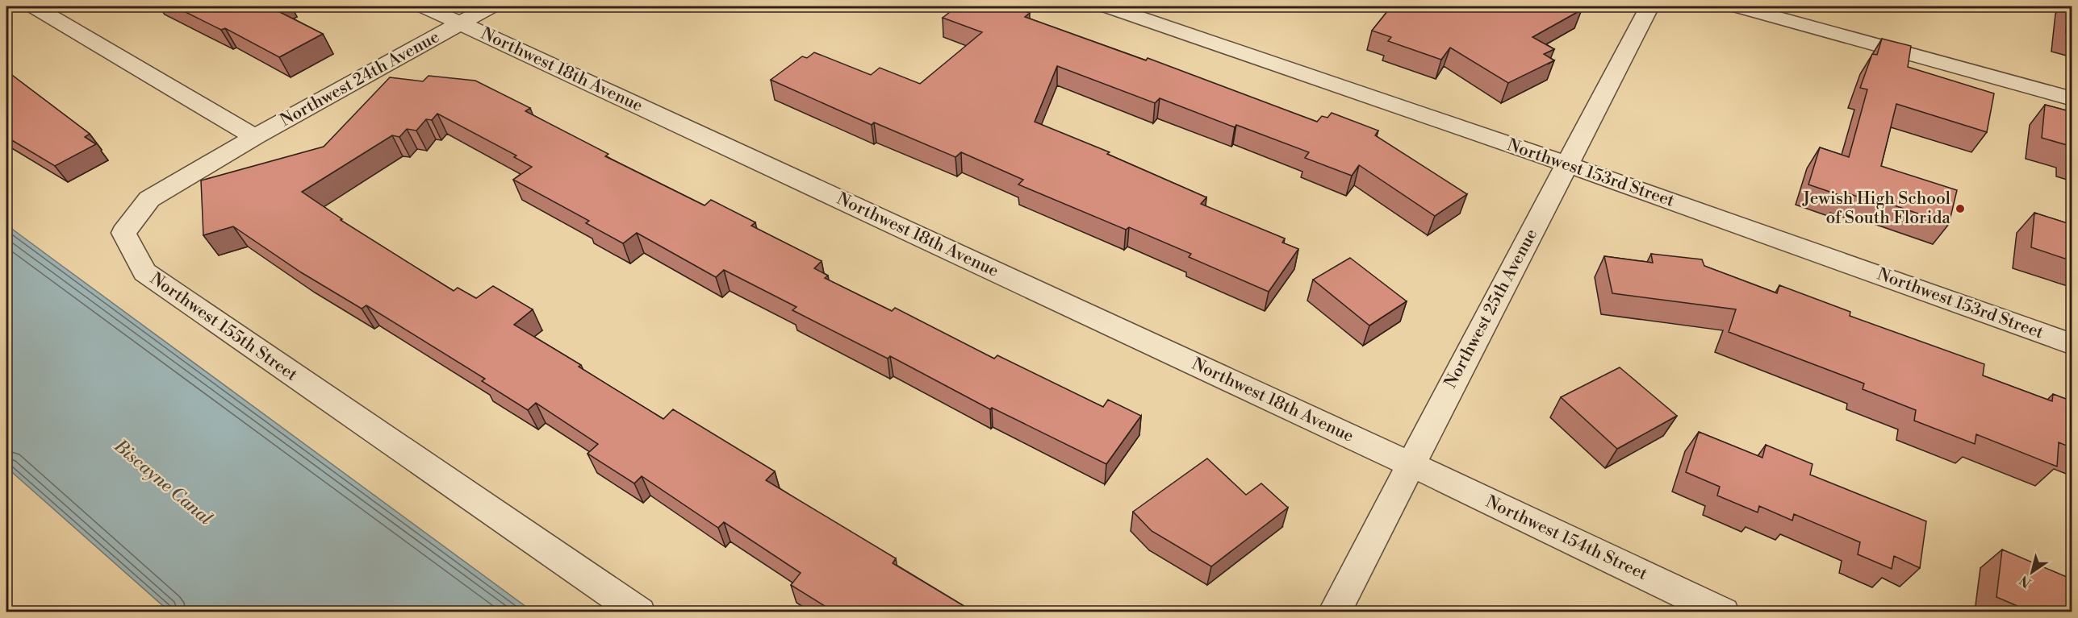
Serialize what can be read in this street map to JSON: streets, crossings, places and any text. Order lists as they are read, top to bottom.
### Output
{
  "streets": {
    "street": [
      "Northwest 18th Avenue",
      "Northwest 24th Avenue",
      "Northwest 153rd Street",
      "Northwest 25th Avenue",
      "Northwest 155th Street",
      "Northwest 154th Street"
    ]
  },
  "crossings": [
    ["Northwest 18th Avenue", "Northwest 24th Avenue"],
    ["Northwest 18th Avenue", "Northwest 25th Avenue"],
    ["Northwest 18th Avenue", "Northwest 154th Street"],
    ["Northwest 24th Avenue", "Northwest 155th Street"],
    ["Northwest 153rd Street", "Northwest 25th Avenue"],
    ["Northwest 25th Avenue", "Northwest 154th Street"]
  ],
  "water": ["Biscayne Canal"],
  "places": ["Jewish High School of South Florida"],
  "north": "bottom left"
}
